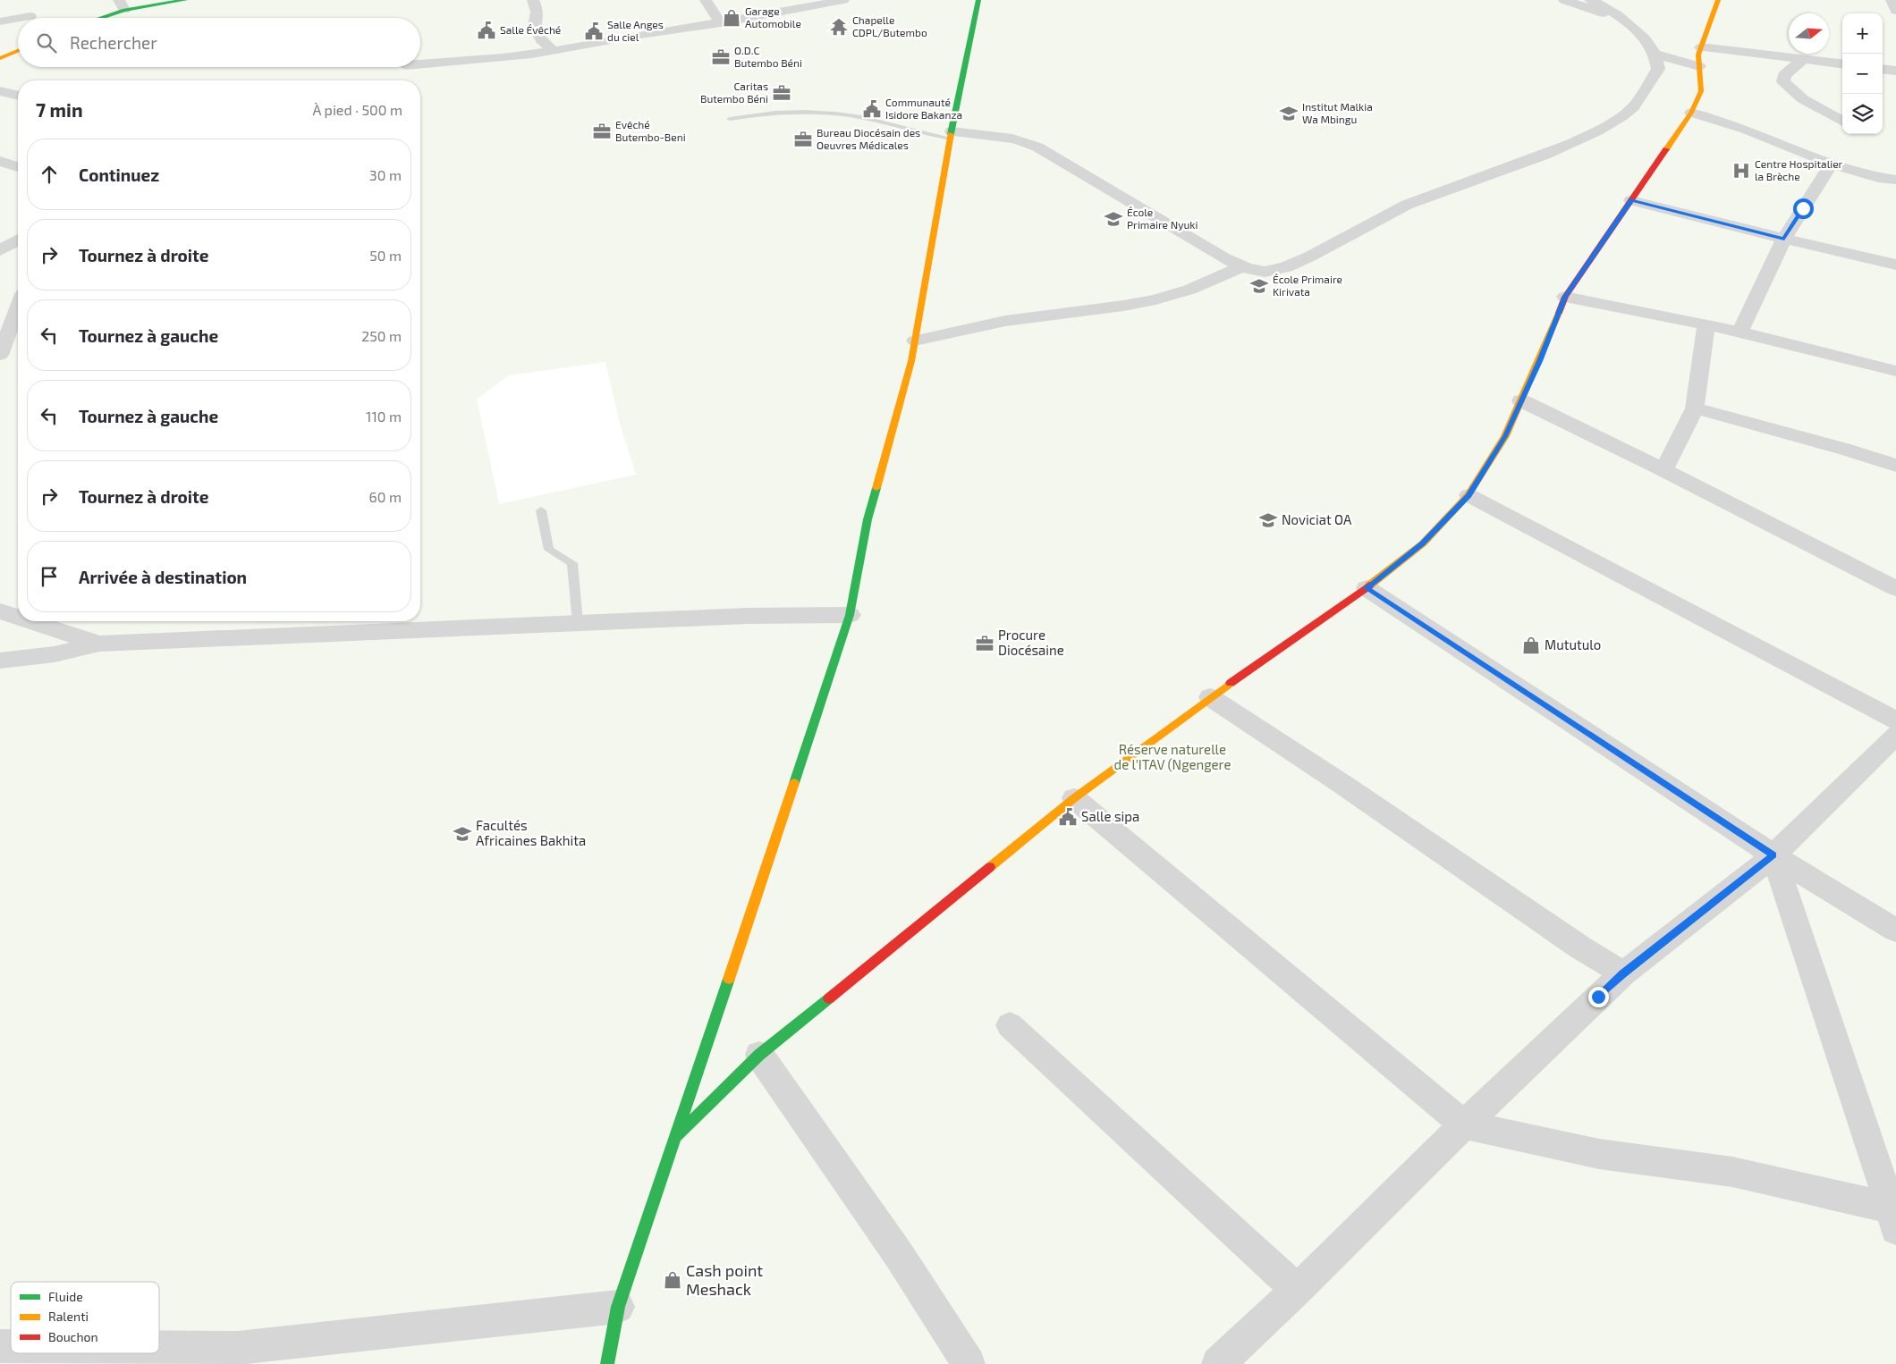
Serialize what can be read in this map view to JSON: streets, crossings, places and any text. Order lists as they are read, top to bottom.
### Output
{
  "parks": ["Réserve naturelle de l'ITAV (Ngengere"],
  "places": {
    "shop": ["Garage Automobile", "Mututulo", "Cash point Meshack"],
    "temple": ["Chapelle CDPL/Butembo"],
    "public building": [
      "Salle Évêché",
      "Salle Anges du ciel",
      "Communauté Isidore Bakanza",
      "Salle sipa"
    ],
    "office": [
      "O.D.C Butembo Béni",
      "Caritas Butembo Béni",
      "Evêché Butembo-Beni",
      "Bureau Diocésain des Oeuvres Médicales",
      "Procure Diocésaine"
    ],
    "school or university": [
      "Institut Malkia Wa Mbingu",
      "École Primaire Nyuki",
      "École Primaire Kirivata",
      "Noviciat OA",
      "Facultés Africaines Bakhita"
    ],
    "hospital": ["Centre Hospitalier la Brèche"]
  },
  "legend": ["Fluide", "Ralenti", "Bouchon"],
  "north": "right",
  "page": {
    "map_buttons": ["+", "−"],
    "search": "Rechercher",
    "heading": ["7 min", "À pied · 500 m"],
    "list": [
      ["Continuez", "30 m"],
      ["Tournez à droite", "50 m"],
      ["Tournez à gauche", "250 m"],
      ["Tournez à gauche", "110 m"],
      ["Tournez à droite", "60 m"],
      "Arrivée à destination"
    ]
  }
}
